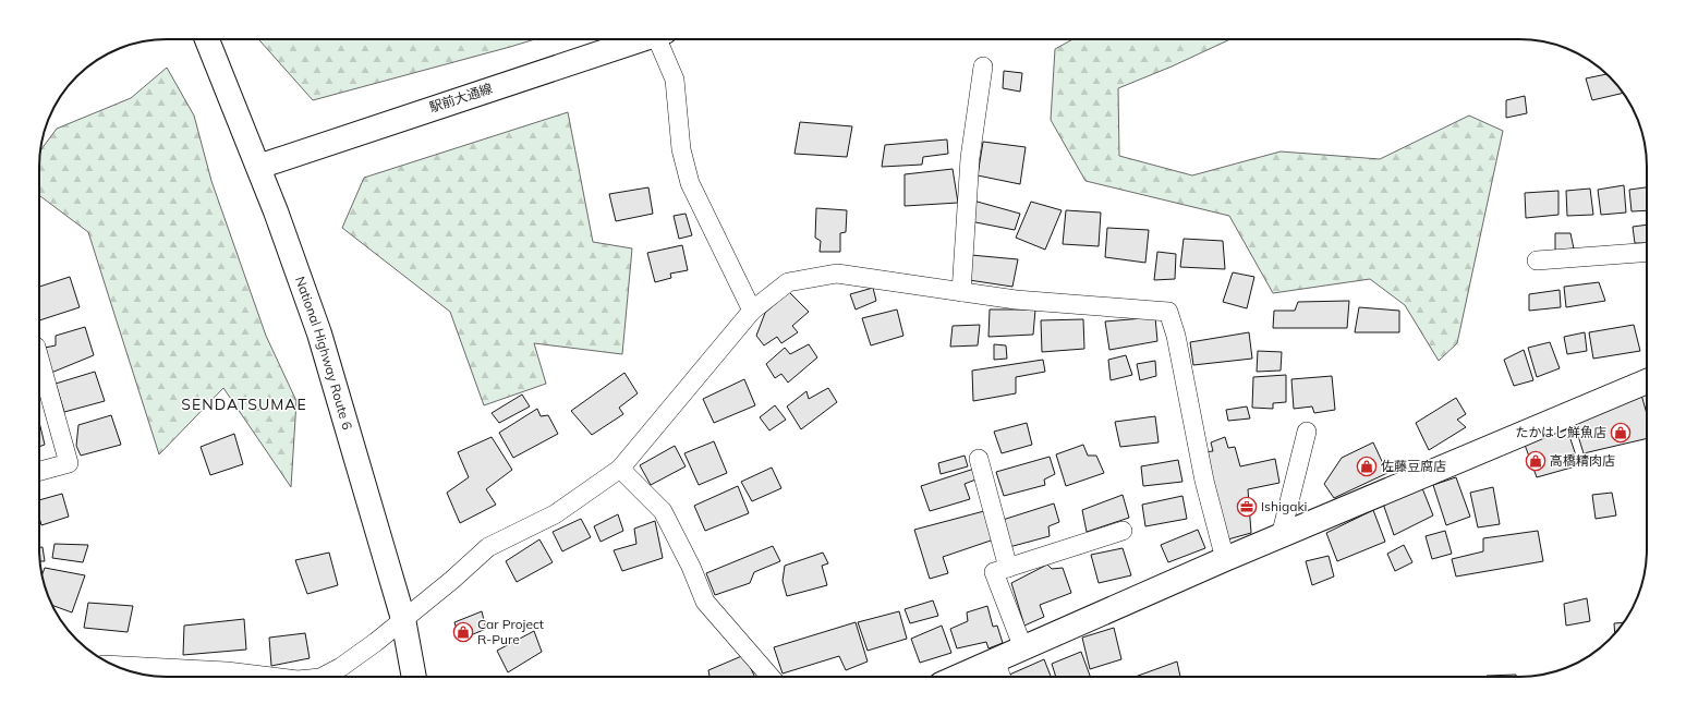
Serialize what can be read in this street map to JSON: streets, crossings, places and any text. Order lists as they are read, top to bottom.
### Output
{
  "streets": {
    "main road": ["駅前大通線", "National Highway Route 6"]
  },
  "crossings": [
    ["駅前大通線", "National Highway Route 6"]
  ],
  "districts": ["SENDATSUMAE"],
  "places": {
    "shop": [
      "たかはし鮮魚店",
      "高橋精肉店",
      "佐藤豆腐店",
      "Car Project R-Pure"
    ],
    "office": ["Ishigaki"]
  }
}
